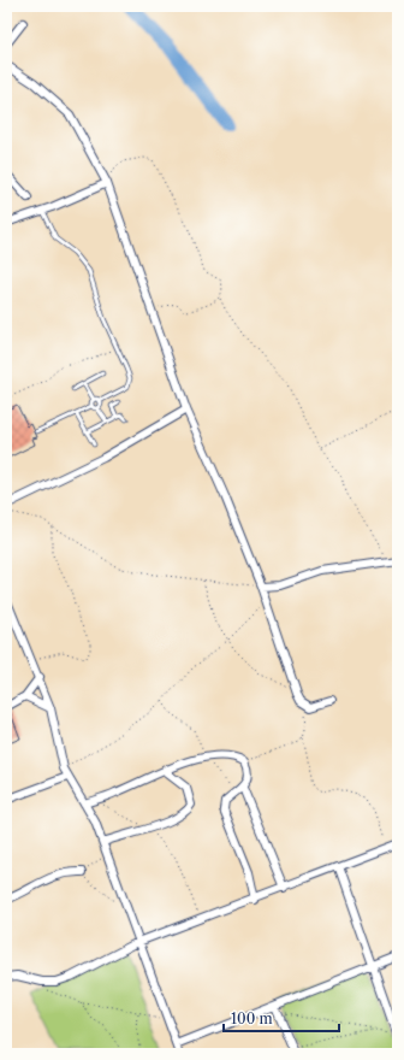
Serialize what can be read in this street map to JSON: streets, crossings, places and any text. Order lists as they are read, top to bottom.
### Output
{
  "scale_bar": "100 m"
}
